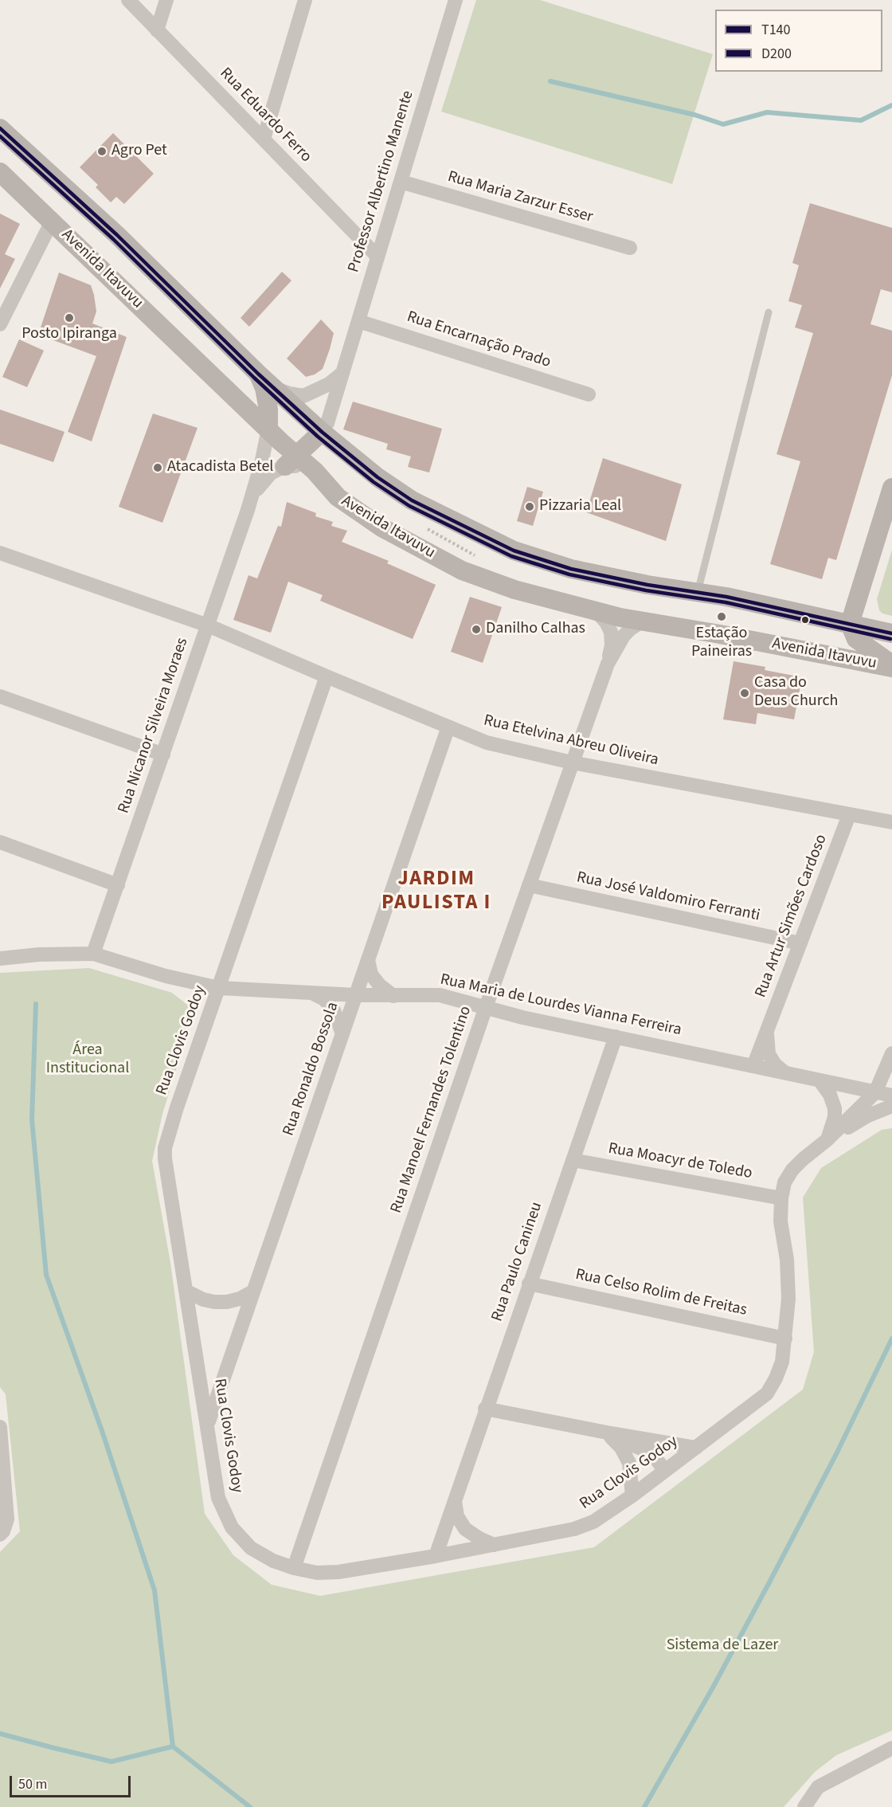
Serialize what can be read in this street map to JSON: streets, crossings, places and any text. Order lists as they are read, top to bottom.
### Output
{
  "streets": {
    "main road": ["Avenida Itavuvu"],
    "street": [
      "Rua Eduardo Ferro",
      "Professor Albertino Manente",
      "Rua Maria Zarzur Esser",
      "Rua Encarnação Prado",
      "Rua Nicanor Silveira Moraes",
      "Rua Etelvina Abreu Oliveira",
      "Rua José Valdomiro Ferranti",
      "Rua Artur Simões Cardoso",
      "Rua Maria de Lourdes Vianna Ferreira",
      "Rua Clovis Godoy",
      "Rua Ronaldo Bossola",
      "Rua Manoel Fernandes Tolentino",
      "Rua Moacyr de Toledo",
      "Rua Paulo Canineu",
      "Rua Celso Rolim de Freitas"
    ]
  },
  "crossings": [
    ["Rua Eduardo Ferro", "Professor Albertino Manente"],
    ["Professor Albertino Manente", "Rua Maria Zarzur Esser"],
    ["Professor Albertino Manente", "Rua Encarnação Prado"],
    ["Avenida Itavuvu", "Rua Nicanor Silveira Moraes"],
    ["Avenida Itavuvu", "Rua Manoel Fernandes Tolentino"],
    ["Rua Nicanor Silveira Moraes", "Rua Etelvina Abreu Oliveira"],
    ["Rua Nicanor Silveira Moraes", "Rua Maria de Lourdes Vianna Ferreira"],
    ["Rua Etelvina Abreu Oliveira", "Rua Artur Simões Cardoso"],
    ["Rua Etelvina Abreu Oliveira", "Rua Clovis Godoy"],
    ["Rua Etelvina Abreu Oliveira", "Rua Ronaldo Bossola"],
    ["Rua Etelvina Abreu Oliveira", "Rua Manoel Fernandes Tolentino"],
    ["Rua José Valdomiro Ferranti", "Rua Artur Simões Cardoso"],
    ["Rua José Valdomiro Ferranti", "Rua Manoel Fernandes Tolentino"],
    ["Rua Artur Simões Cardoso", "Rua Maria de Lourdes Vianna Ferreira"],
    ["Rua Maria de Lourdes Vianna Ferreira", "Rua Clovis Godoy"],
    ["Rua Maria de Lourdes Vianna Ferreira", "Rua Ronaldo Bossola"],
    ["Rua Maria de Lourdes Vianna Ferreira", "Rua Manoel Fernandes Tolentino"],
    ["Rua Maria de Lourdes Vianna Ferreira", "Rua Paulo Canineu"],
    ["Rua Clovis Godoy", "Rua Ronaldo Bossola"],
    ["Rua Clovis Godoy", "Rua Manoel Fernandes Tolentino"],
    ["Rua Clovis Godoy", "Rua Moacyr de Toledo"],
    ["Rua Clovis Godoy", "Rua Paulo Canineu"],
    ["Rua Clovis Godoy", "Rua Celso Rolim de Freitas"],
    ["Rua Moacyr de Toledo", "Rua Paulo Canineu"],
    ["Rua Paulo Canineu", "Rua Celso Rolim de Freitas"]
  ],
  "districts": ["JARDIM PAULISTA I"],
  "parks": ["Área Institucional", "Sistema de Lazer"],
  "places": [
    "Agro Pet",
    "Posto Ipiranga",
    "Atacadista Betel",
    "Pizzaria Leal",
    "Estação Paineiras",
    "Danilho Calhas",
    "Casa do Deus Church"
  ],
  "lines": ["transit line T140", "transit line D200"],
  "legend": ["T140", "D200"],
  "scale_bar": "50 m"
}
